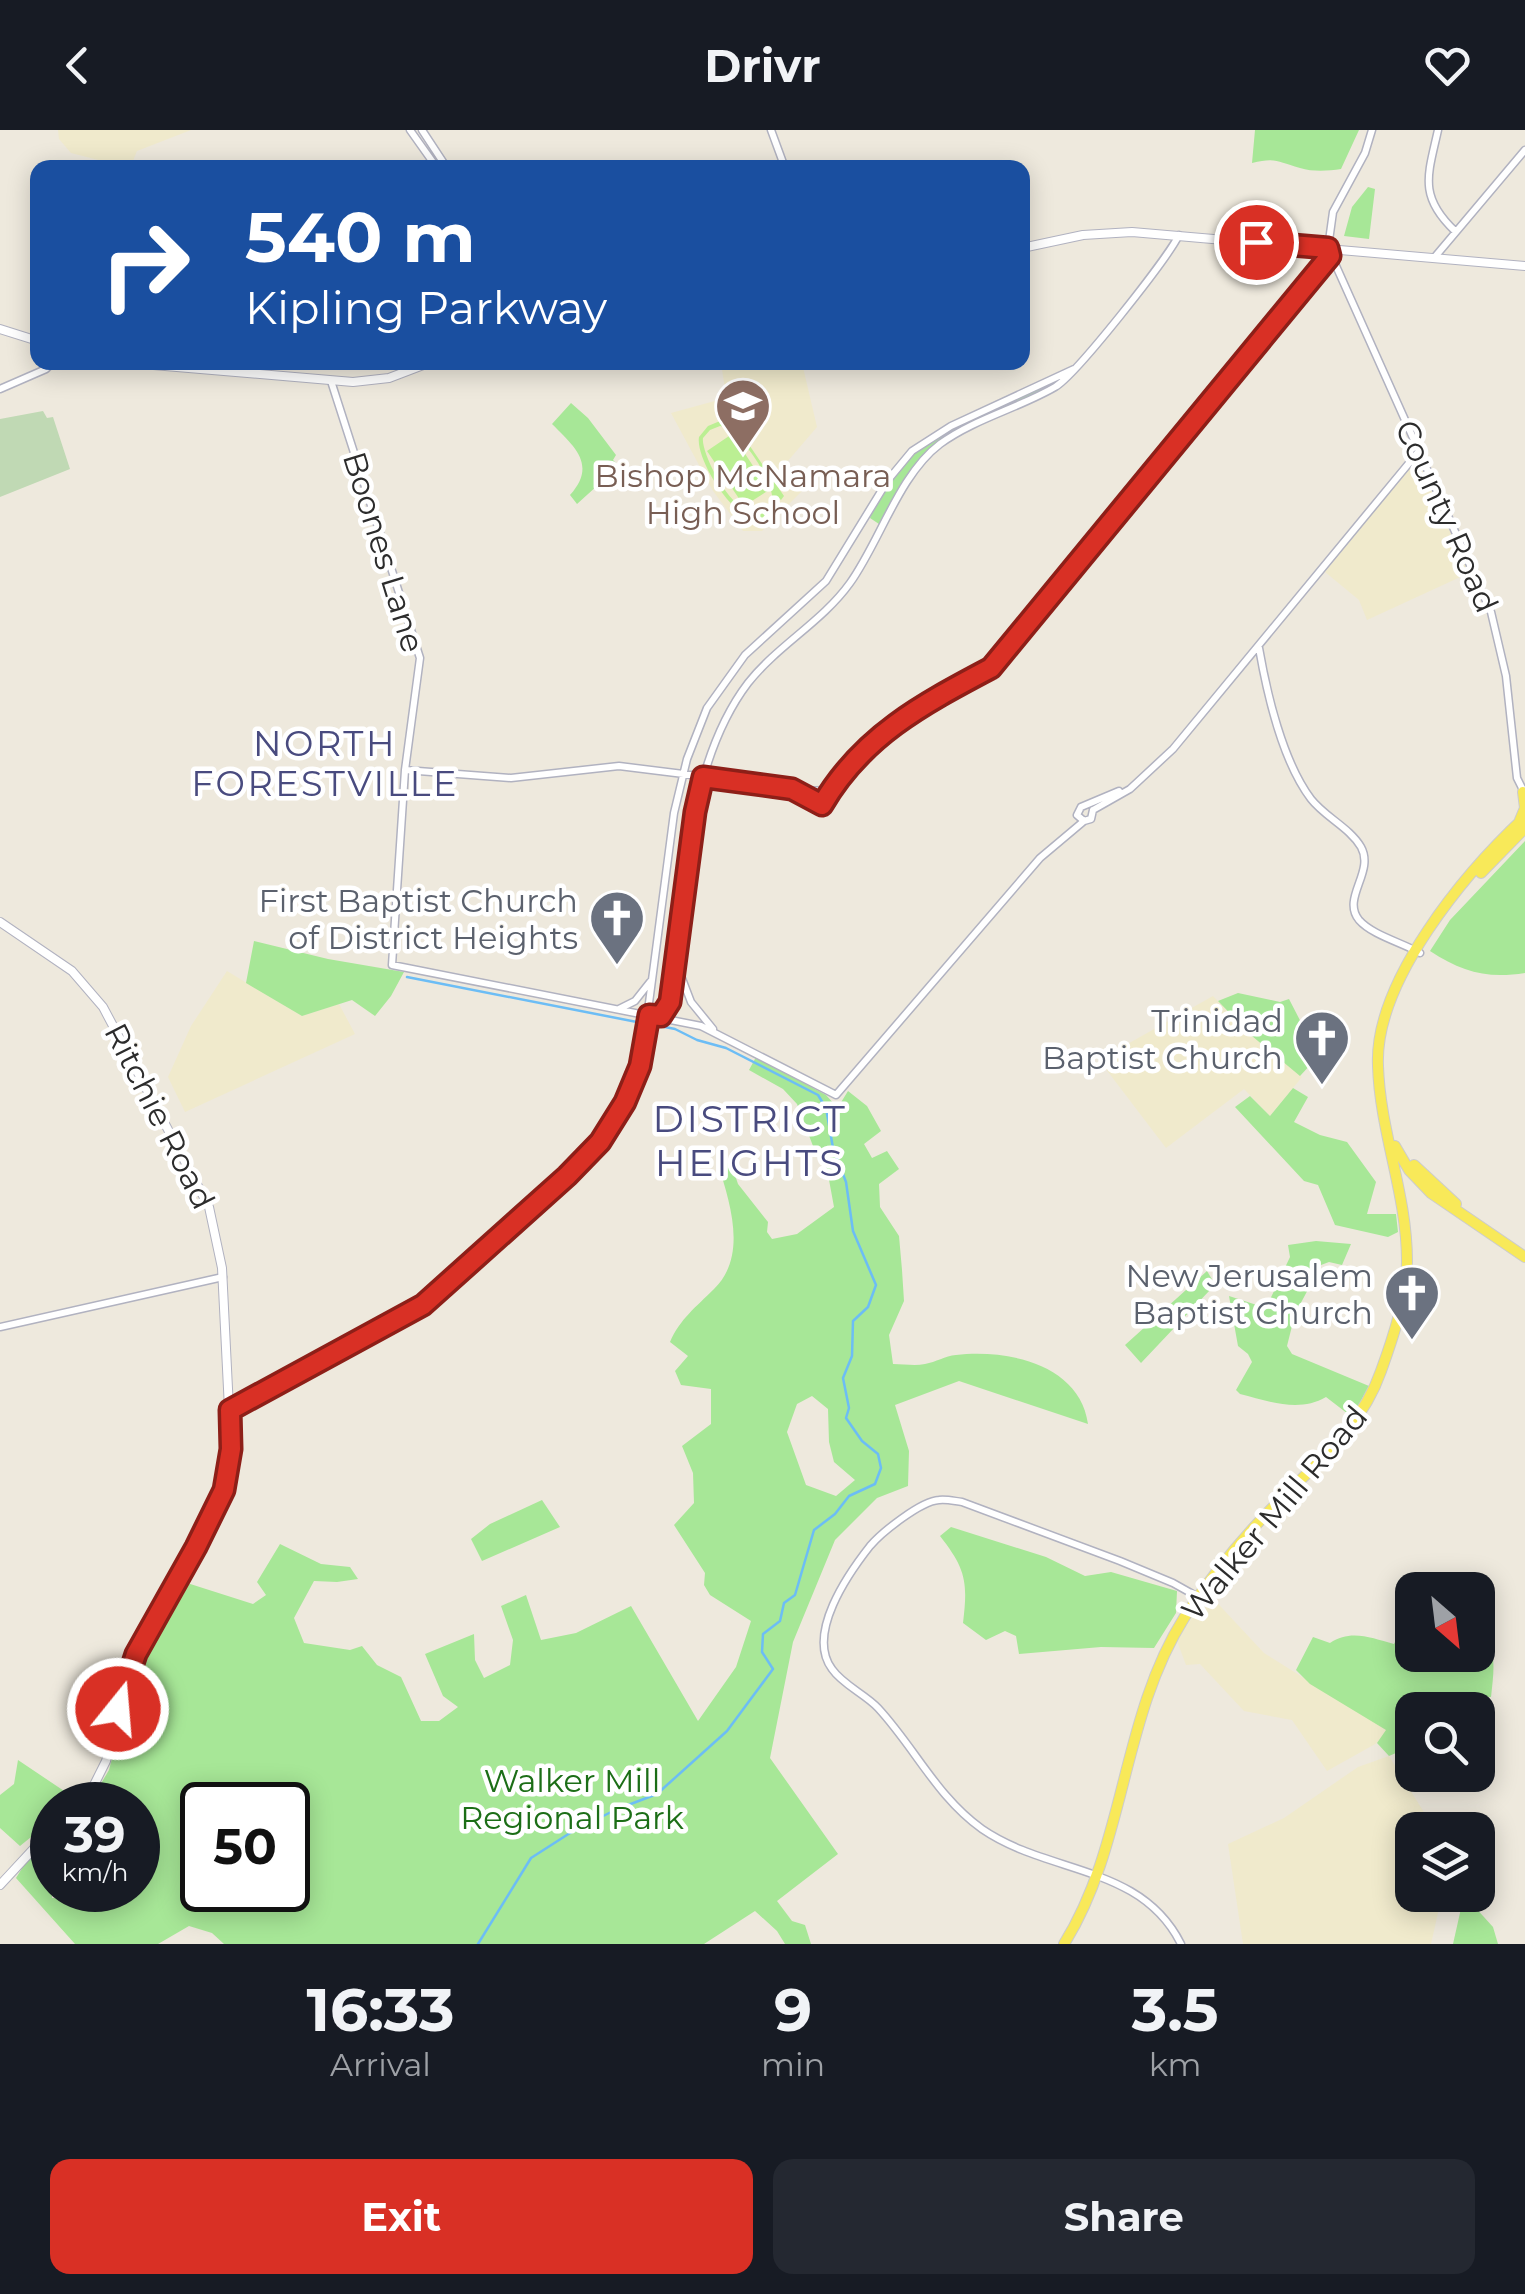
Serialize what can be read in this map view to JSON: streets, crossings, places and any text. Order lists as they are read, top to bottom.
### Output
{
  "streets": {
    "main road": ["Ritchie Road", "Walker Mill Road"],
    "street": ["County Road", "Boones Lane"]
  },
  "districts": ["NORTH FORESTVILLE", "DISTRICT HEIGHTS"],
  "parks": ["Walker Mill Regional Park"],
  "places": {
    "school or university": ["Bishop McNamara High School"],
    "church": ["First Baptist Church of District Heights", "Trinidad Baptist Church", "New Jerusalem Baptist Church"]
  },
  "north": "bottom right",
  "page": {
    "header": "Drivr",
    "turn": ["540 m", "Kipling Parkway"],
    "speed": "39 km/h",
    "limit": "50",
    "eta": [
      "16:33",
      "Arrival",
      "9",
      "min",
      "3.5",
      "km"
    ],
    "buttons": ["Exit", "Share"]
  }
}
